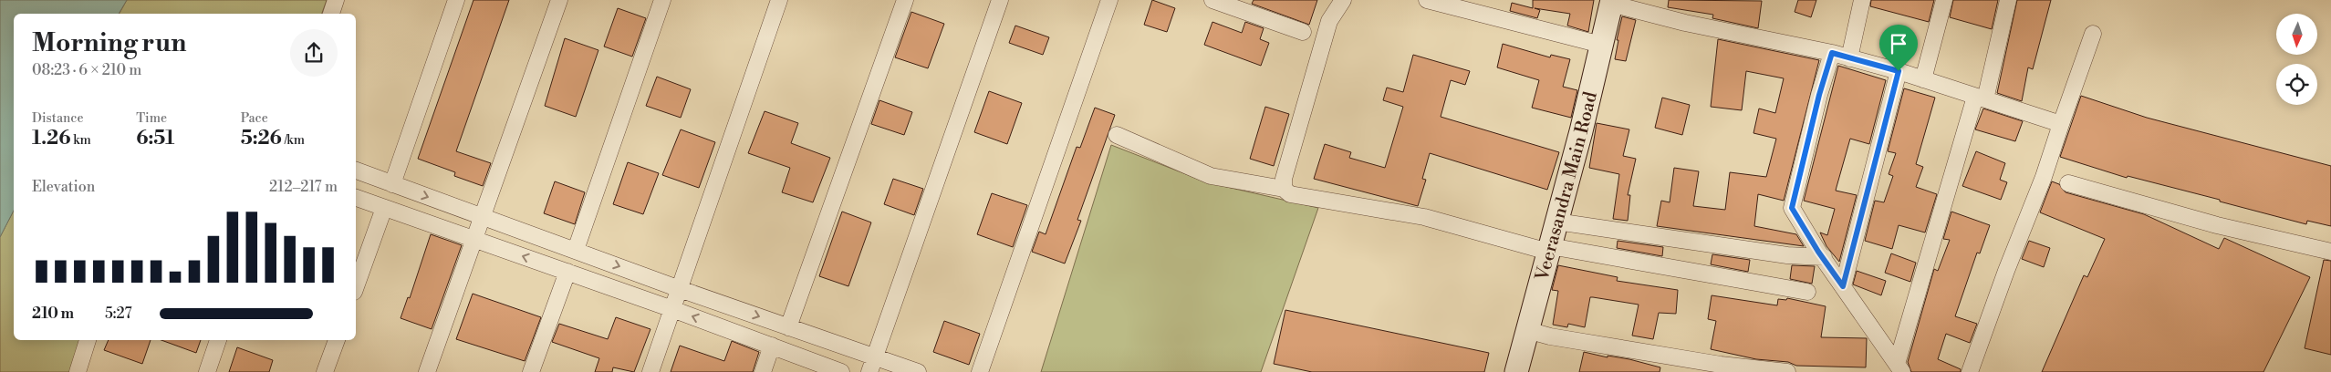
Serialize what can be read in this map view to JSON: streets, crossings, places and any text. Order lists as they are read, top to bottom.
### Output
{
  "streets": {
    "street": ["Veerasandra Main Road"]
  },
  "north": "bottom",
  "page": {
    "heading": ["Morning run", "08:23 · 6 × 210 m"],
    "stats": [
      ["Distance", "1.26 km"],
      ["Time", "6:51"],
      ["Pace", "5:26 /km"]
    ],
    "chart": ["Elevation", "212–217 m"],
    "list": [
      {
        "name": "210 m",
        "note": "5:27"
      }
    ]
  }
}
